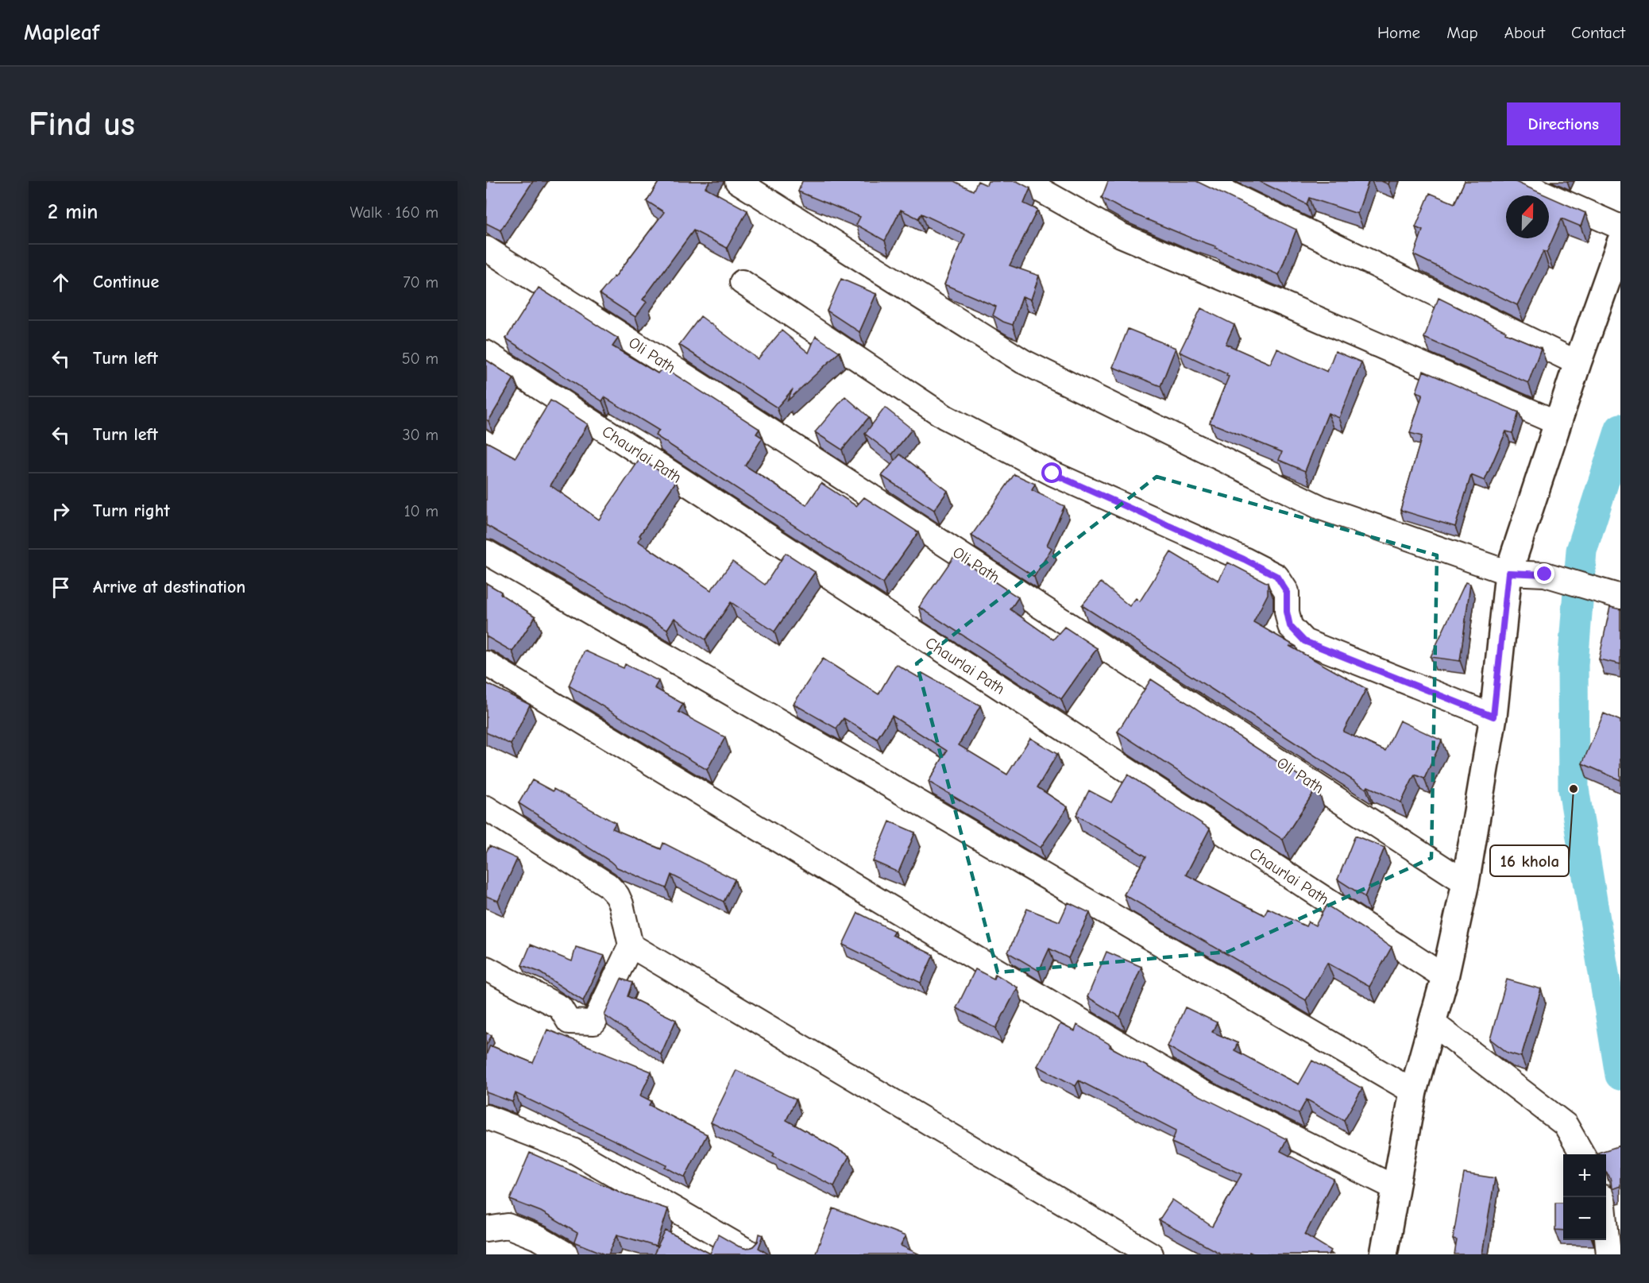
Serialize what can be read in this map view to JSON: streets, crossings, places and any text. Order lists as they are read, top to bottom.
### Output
{
  "streets": {
    "street": ["Oli Path", "Chaurlai Path"]
  },
  "places": ["16 khola"],
  "north": "top",
  "page": {
    "header": "Mapleaf",
    "nav": [
      "Home",
      "Map",
      "About",
      "Contact"
    ],
    "buttons": "Directions",
    "title": "Find us",
    "heading": ["2 min", "Walk · 160 m"],
    "list": [
      ["Continue", "70 m"],
      ["Turn left", "50 m"],
      ["Turn left", "30 m"],
      ["Turn right", "10 m"],
      "Arrive at destination"
    ],
    "map_buttons": ["+", "−"]
  }
}
